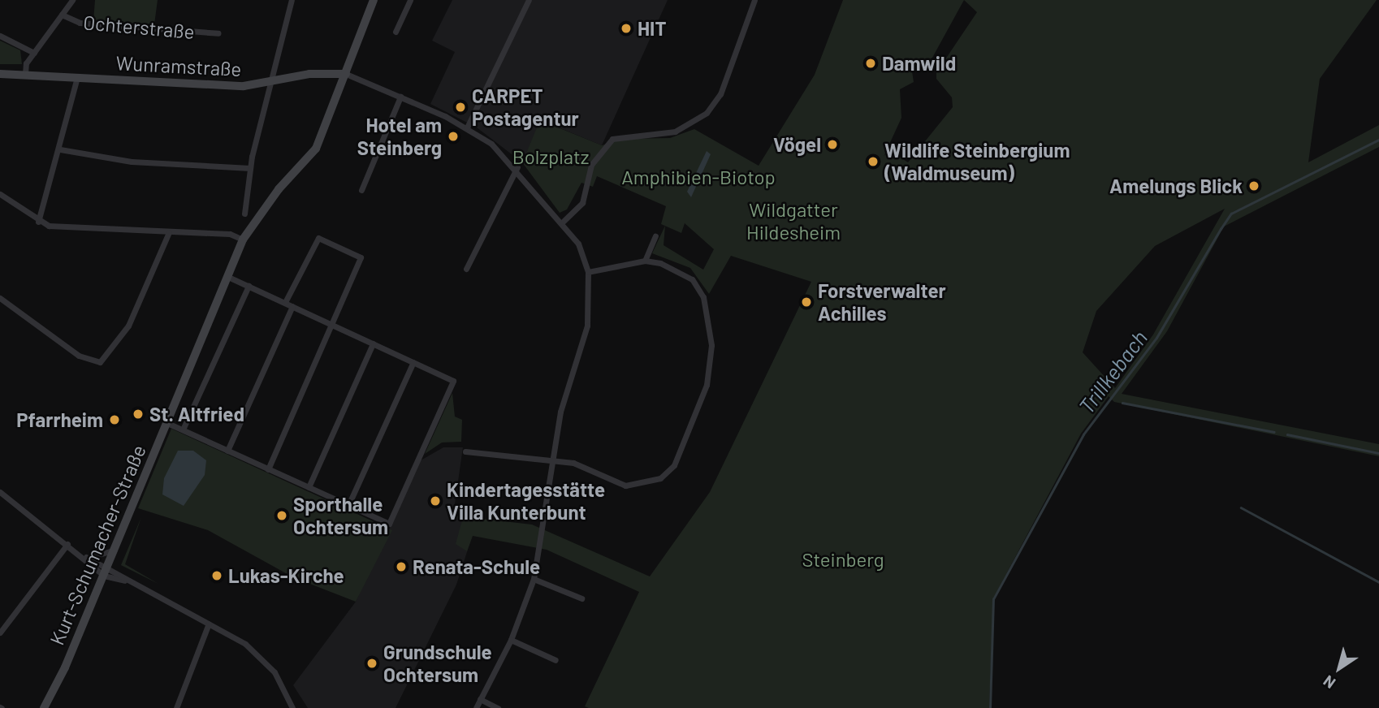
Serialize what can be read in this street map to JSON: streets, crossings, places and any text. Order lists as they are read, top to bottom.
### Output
{
  "streets": {
    "main road": ["Wunramstraße", "Kurt-Schumacher-Straße"],
    "street": ["Ochterstraße"]
  },
  "crossings": [
    ["Wunramstraße", "Kurt-Schumacher-Straße"]
  ],
  "water": ["Trillkebach"],
  "parks": [
    "Bolzplatz",
    "Amphibien-Biotop",
    "Wildgatter Hildesheim",
    "Steinberg"
  ],
  "places": [
    "HIT",
    "Damwild",
    "CARPET Postagentur",
    "Hotel am Steinberg",
    "Vögel",
    "Wildlife Steinbergium (Waldmuseum)",
    "Amelungs Blick",
    "Forstverwalter Achilles",
    "St. Altfried",
    "Pfarrheim",
    "Kindertagesstätte Villa Kunterbunt",
    "Sporthalle Ochtersum",
    "Renata-Schule",
    "Lukas-Kirche",
    "Grundschule Ochtersum"
  ],
  "north": "bottom left"
}
